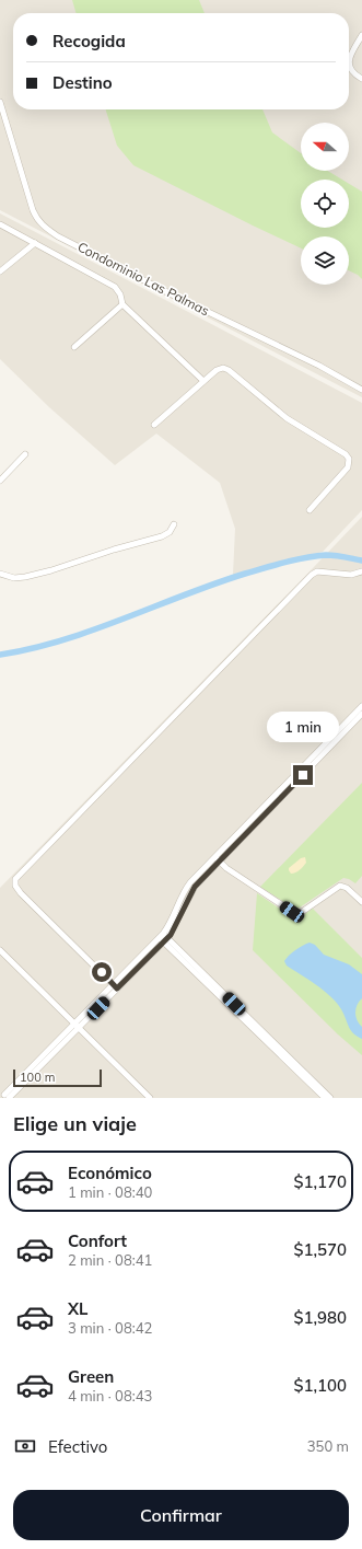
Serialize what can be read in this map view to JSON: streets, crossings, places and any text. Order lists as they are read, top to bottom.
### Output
{
  "streets": {
    "street": ["Condominio Las Palmas"]
  },
  "scale_bar": "100 m",
  "north": "left",
  "page": {
    "banner": ["Recogida", "Destino"],
    "bubble": "1 min",
    "scale": "100 m",
    "heading": "Elige un viaje",
    "list": [
      {
        "name": "Económico",
        "note": "1 min · 08:40",
        "value": "$1,170"
      },
      {
        "name": "Confort",
        "note": "2 min · 08:41",
        "value": "$1,570"
      },
      {
        "name": "XL",
        "note": "3 min · 08:42",
        "value": "$1,980"
      },
      {
        "name": "Green",
        "note": "4 min · 08:43",
        "value": "$1,100"
      }
    ],
    "pay": ["Efectivo", "350 m"],
    "buttons": "Confirmar"
  }
}
